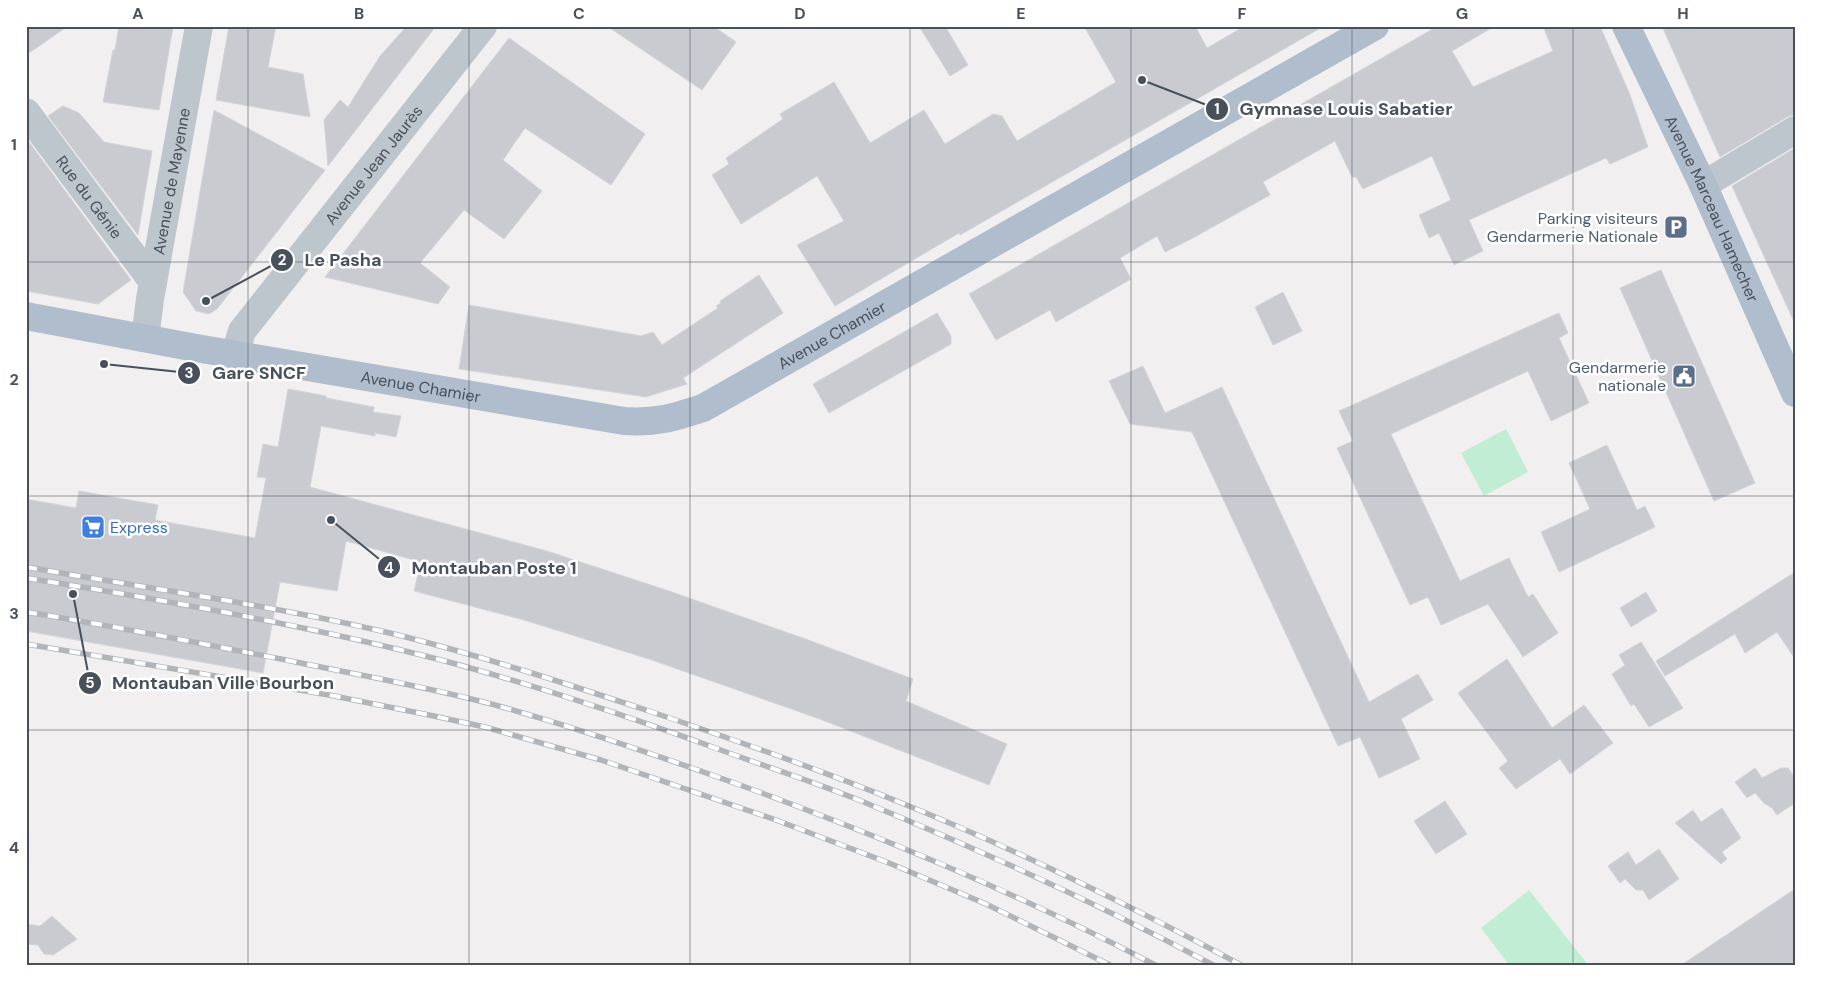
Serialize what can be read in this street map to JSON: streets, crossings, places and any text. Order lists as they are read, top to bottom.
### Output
{
  "streets": {
    "main road": ["Avenue Marceau Hamecher", "Avenue Chamier"],
    "street": ["Avenue Jean Jaurès", "Avenue de Mayenne", "Rue du Génie"]
  },
  "crossings": [
    ["Avenue Jean Jaurès", "Avenue Chamier"],
    ["Avenue de Mayenne", "Rue du Génie"],
    ["Avenue de Mayenne", "Avenue Chamier"]
  ],
  "places": {
    "other": [
      "Gymnase Louis Sabatier",
      "Le Pasha",
      "Gare SNCF",
      "Montauban Poste 1",
      "Montauban Ville Bourbon"
    ],
    "parking": ["Parking visiteurs Gendarmerie Nationale"],
    "public building": ["Gendarmerie nationale"],
    "supermarket": ["Express"]
  },
  "grid": {
    "columns": [
      "A",
      "B",
      "C",
      "D",
      "E",
      "F",
      "G",
      "H"
    ],
    "rows": [
      "1",
      "2",
      "3",
      "4"
    ]
  }
}
